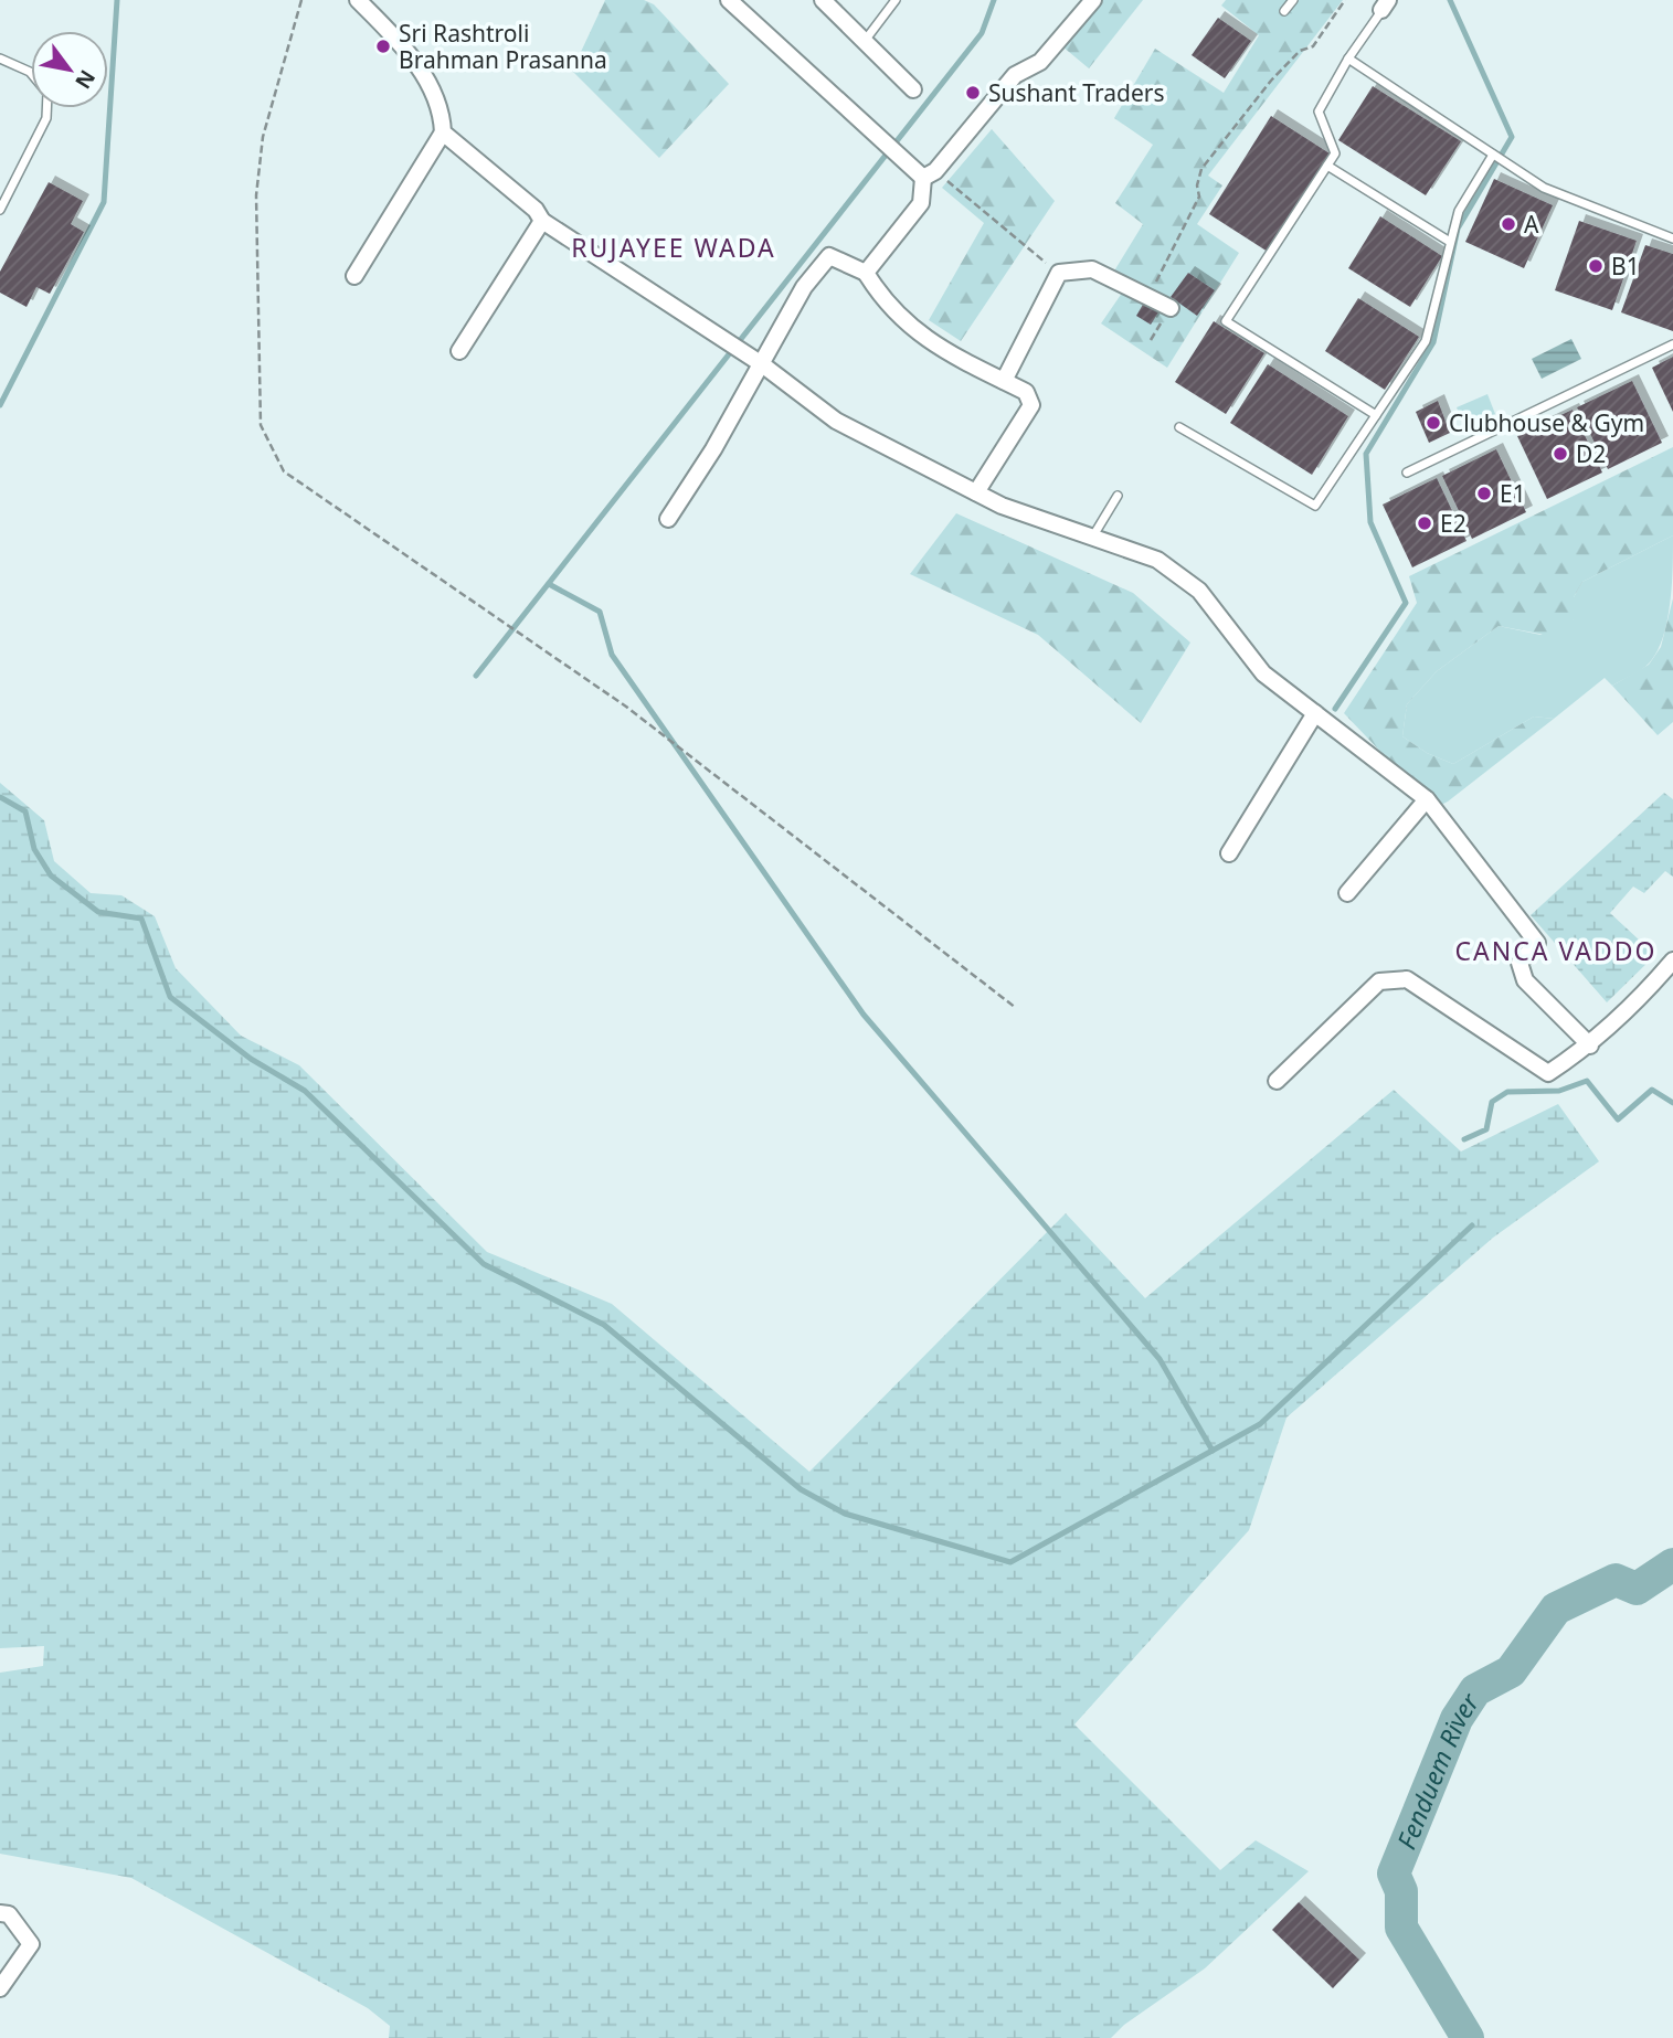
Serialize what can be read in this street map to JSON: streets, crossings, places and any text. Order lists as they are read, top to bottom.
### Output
{
  "districts": ["RUJAYEE WADA", "CANCA VADDO"],
  "water": ["Fenduem River"],
  "places": [
    "Sri Rashtroli Brahman Prasanna",
    "Sushant Traders",
    "A",
    "B1",
    "Clubhouse & Gym",
    "D2",
    "E1",
    "E2"
  ],
  "north": "bottom right"
}
